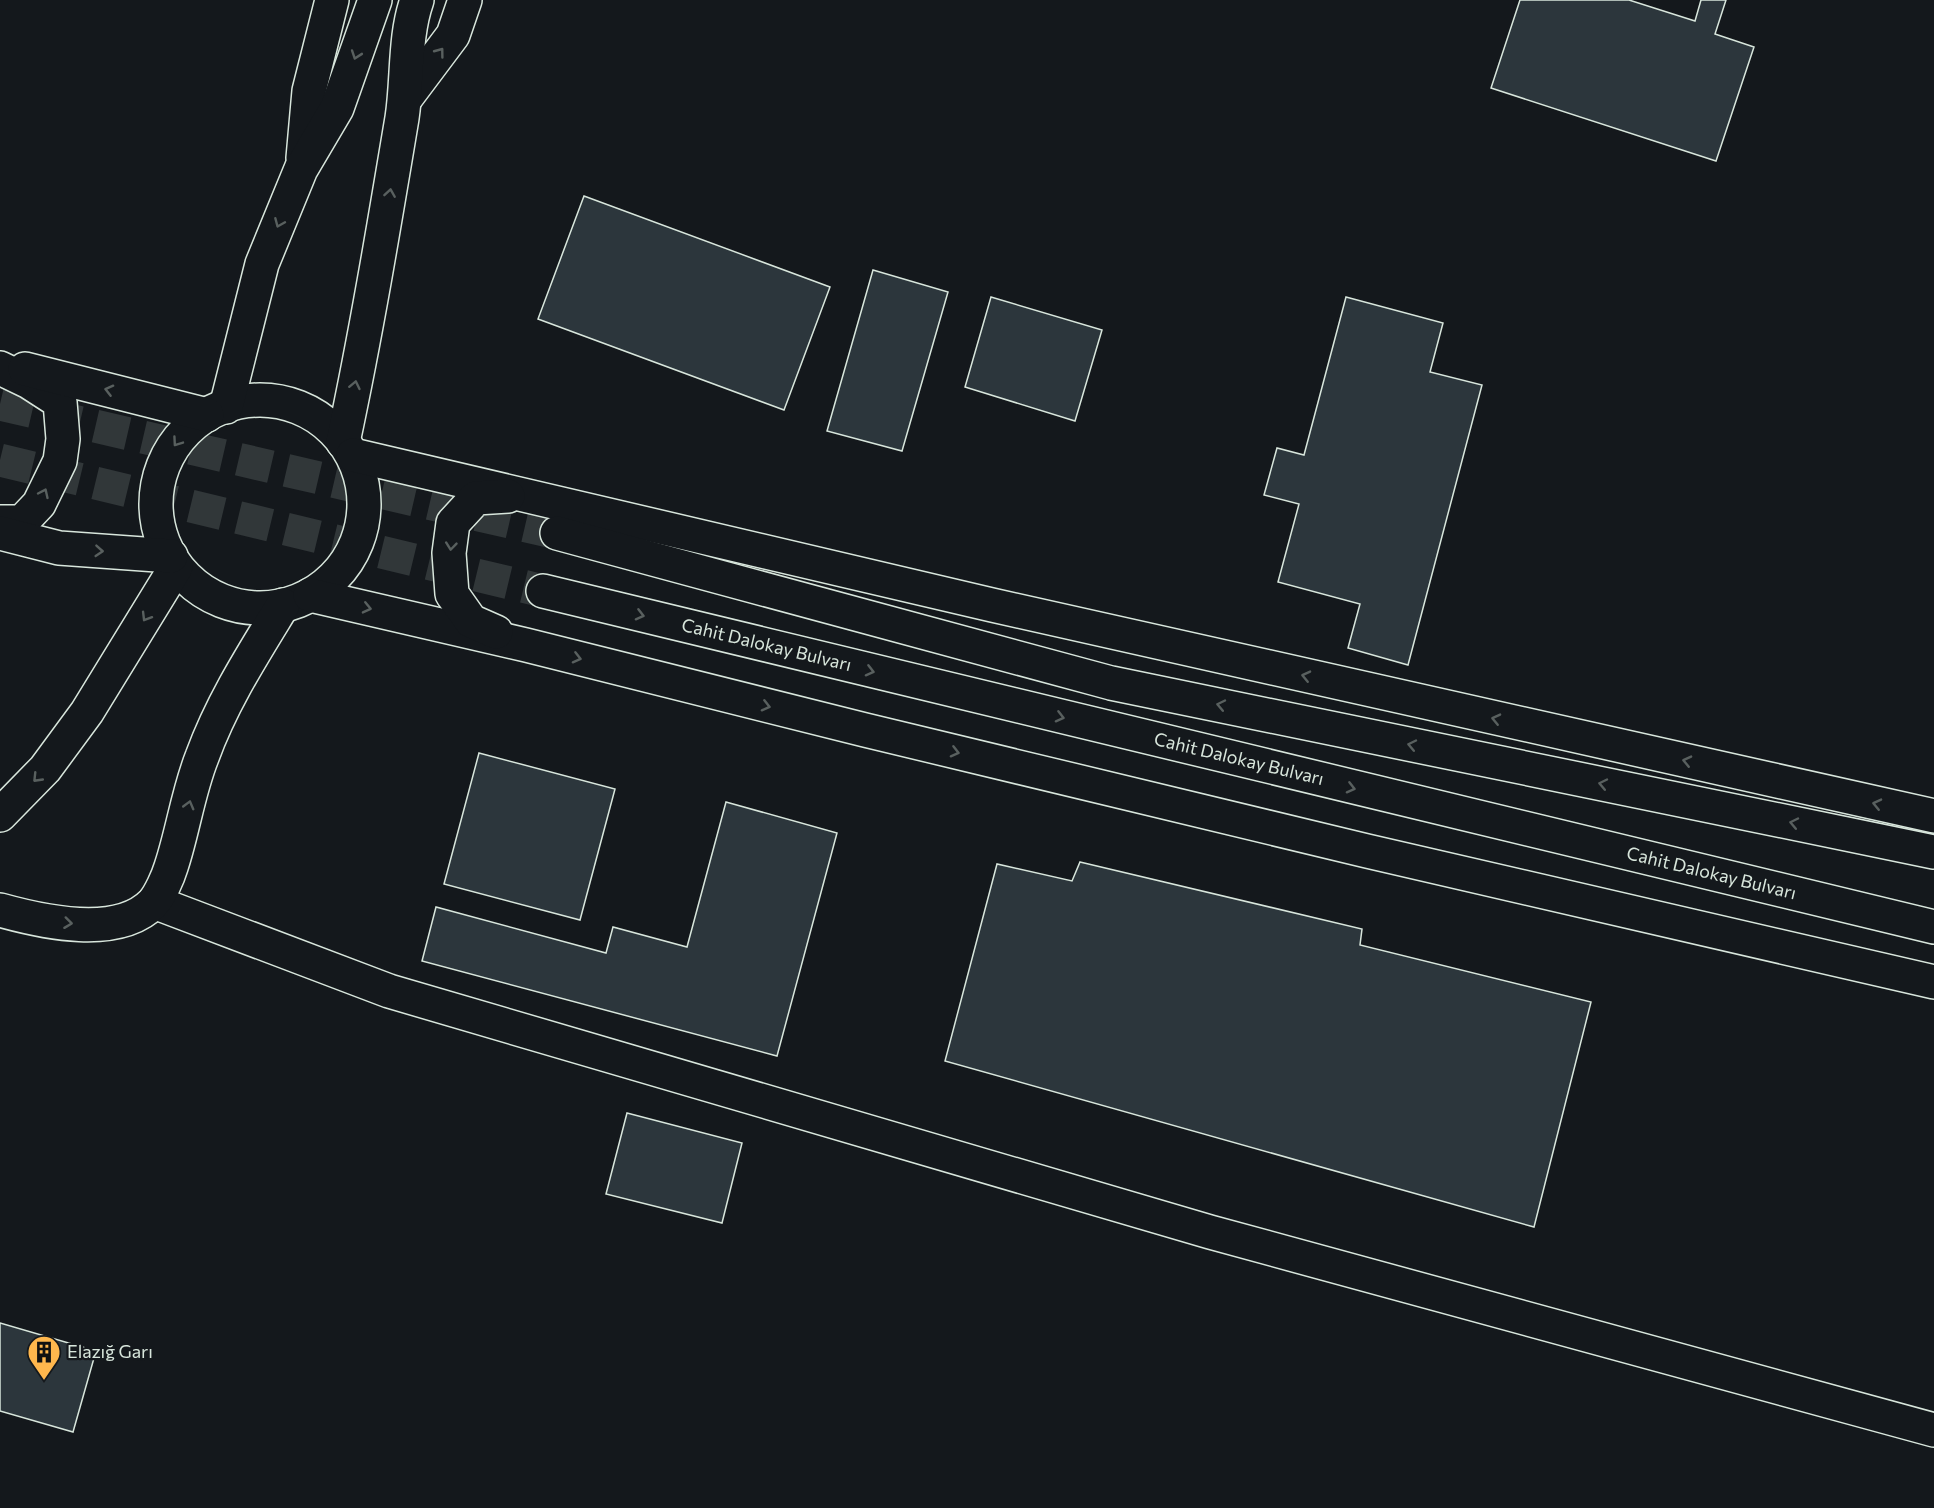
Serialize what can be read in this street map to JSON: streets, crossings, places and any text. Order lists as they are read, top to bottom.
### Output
{
  "streets": {
    "main road": ["Cahit Dalokay Bulvarı"]
  },
  "places": {
    "building": ["Elazığ Garı"]
  }
}
